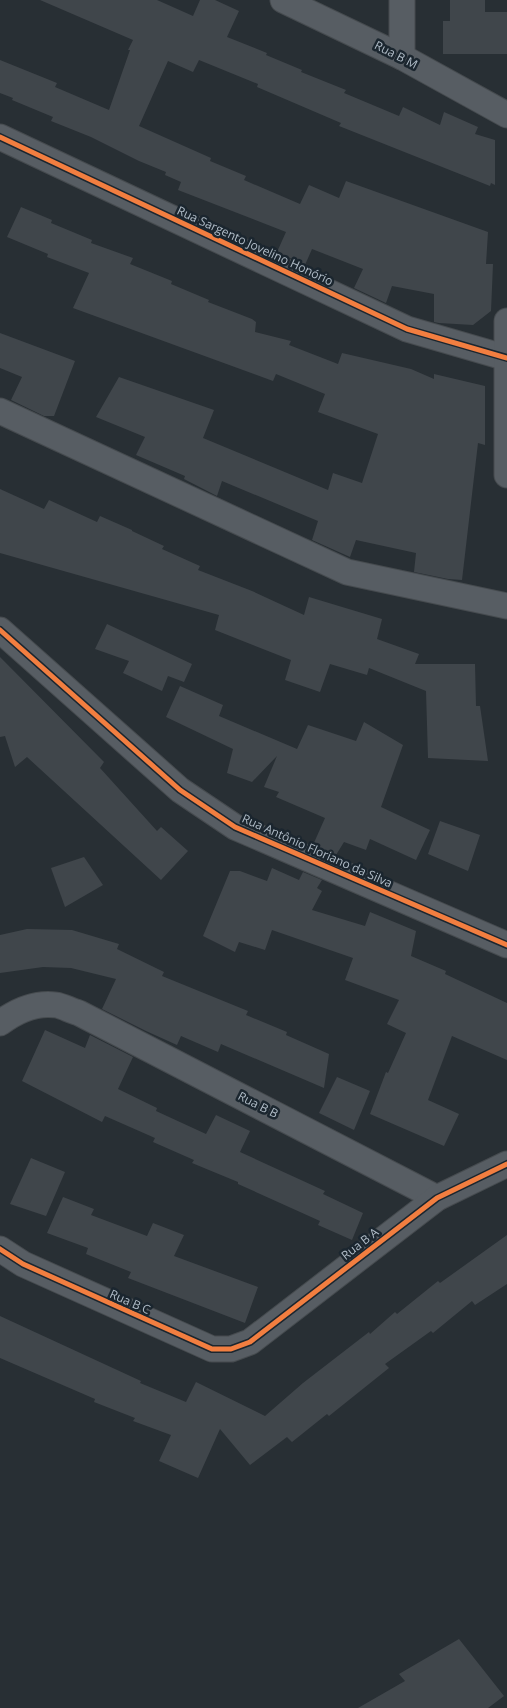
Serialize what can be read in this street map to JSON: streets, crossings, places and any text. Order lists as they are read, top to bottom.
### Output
{
  "streets": {
    "street": [
      "Rua B M",
      "Rua Sargento Jovelino Honório",
      "Rua Antônio Floriano da Silva",
      "Rua B B",
      "Rua B A",
      "Rua B C"
    ]
  },
  "crossings": [
    ["Rua B B", "Rua B A"],
    ["Rua B A", "Rua B C"]
  ]
}
